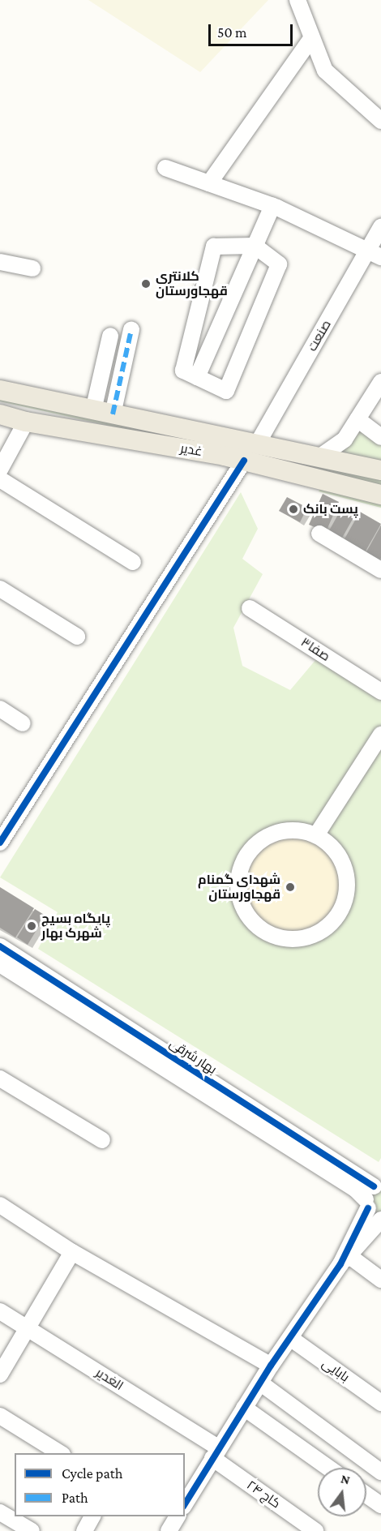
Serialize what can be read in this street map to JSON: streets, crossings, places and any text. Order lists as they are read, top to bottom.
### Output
{
  "streets": {
    "main road": ["غدیر"],
    "street": [
      "صنعت",
      "صفا۳",
      "بهار شرقی",
      "بابایی",
      "الغدیر",
      "کاج ۲۴"
    ]
  },
  "crossings": [
    ["صنعت", "غدیر"],
    ["الغدیر", "کاج ۲۴"]
  ],
  "places": [
    "کلانتری قهجاورستان",
    "پست بانک",
    "شهدای گمنام قهجاورستان",
    "پایگاه بسیج شهرک بهار"
  ],
  "legend": ["Cycle path", "Path"],
  "scale_bar": "50 m",
  "north": "top"
}
